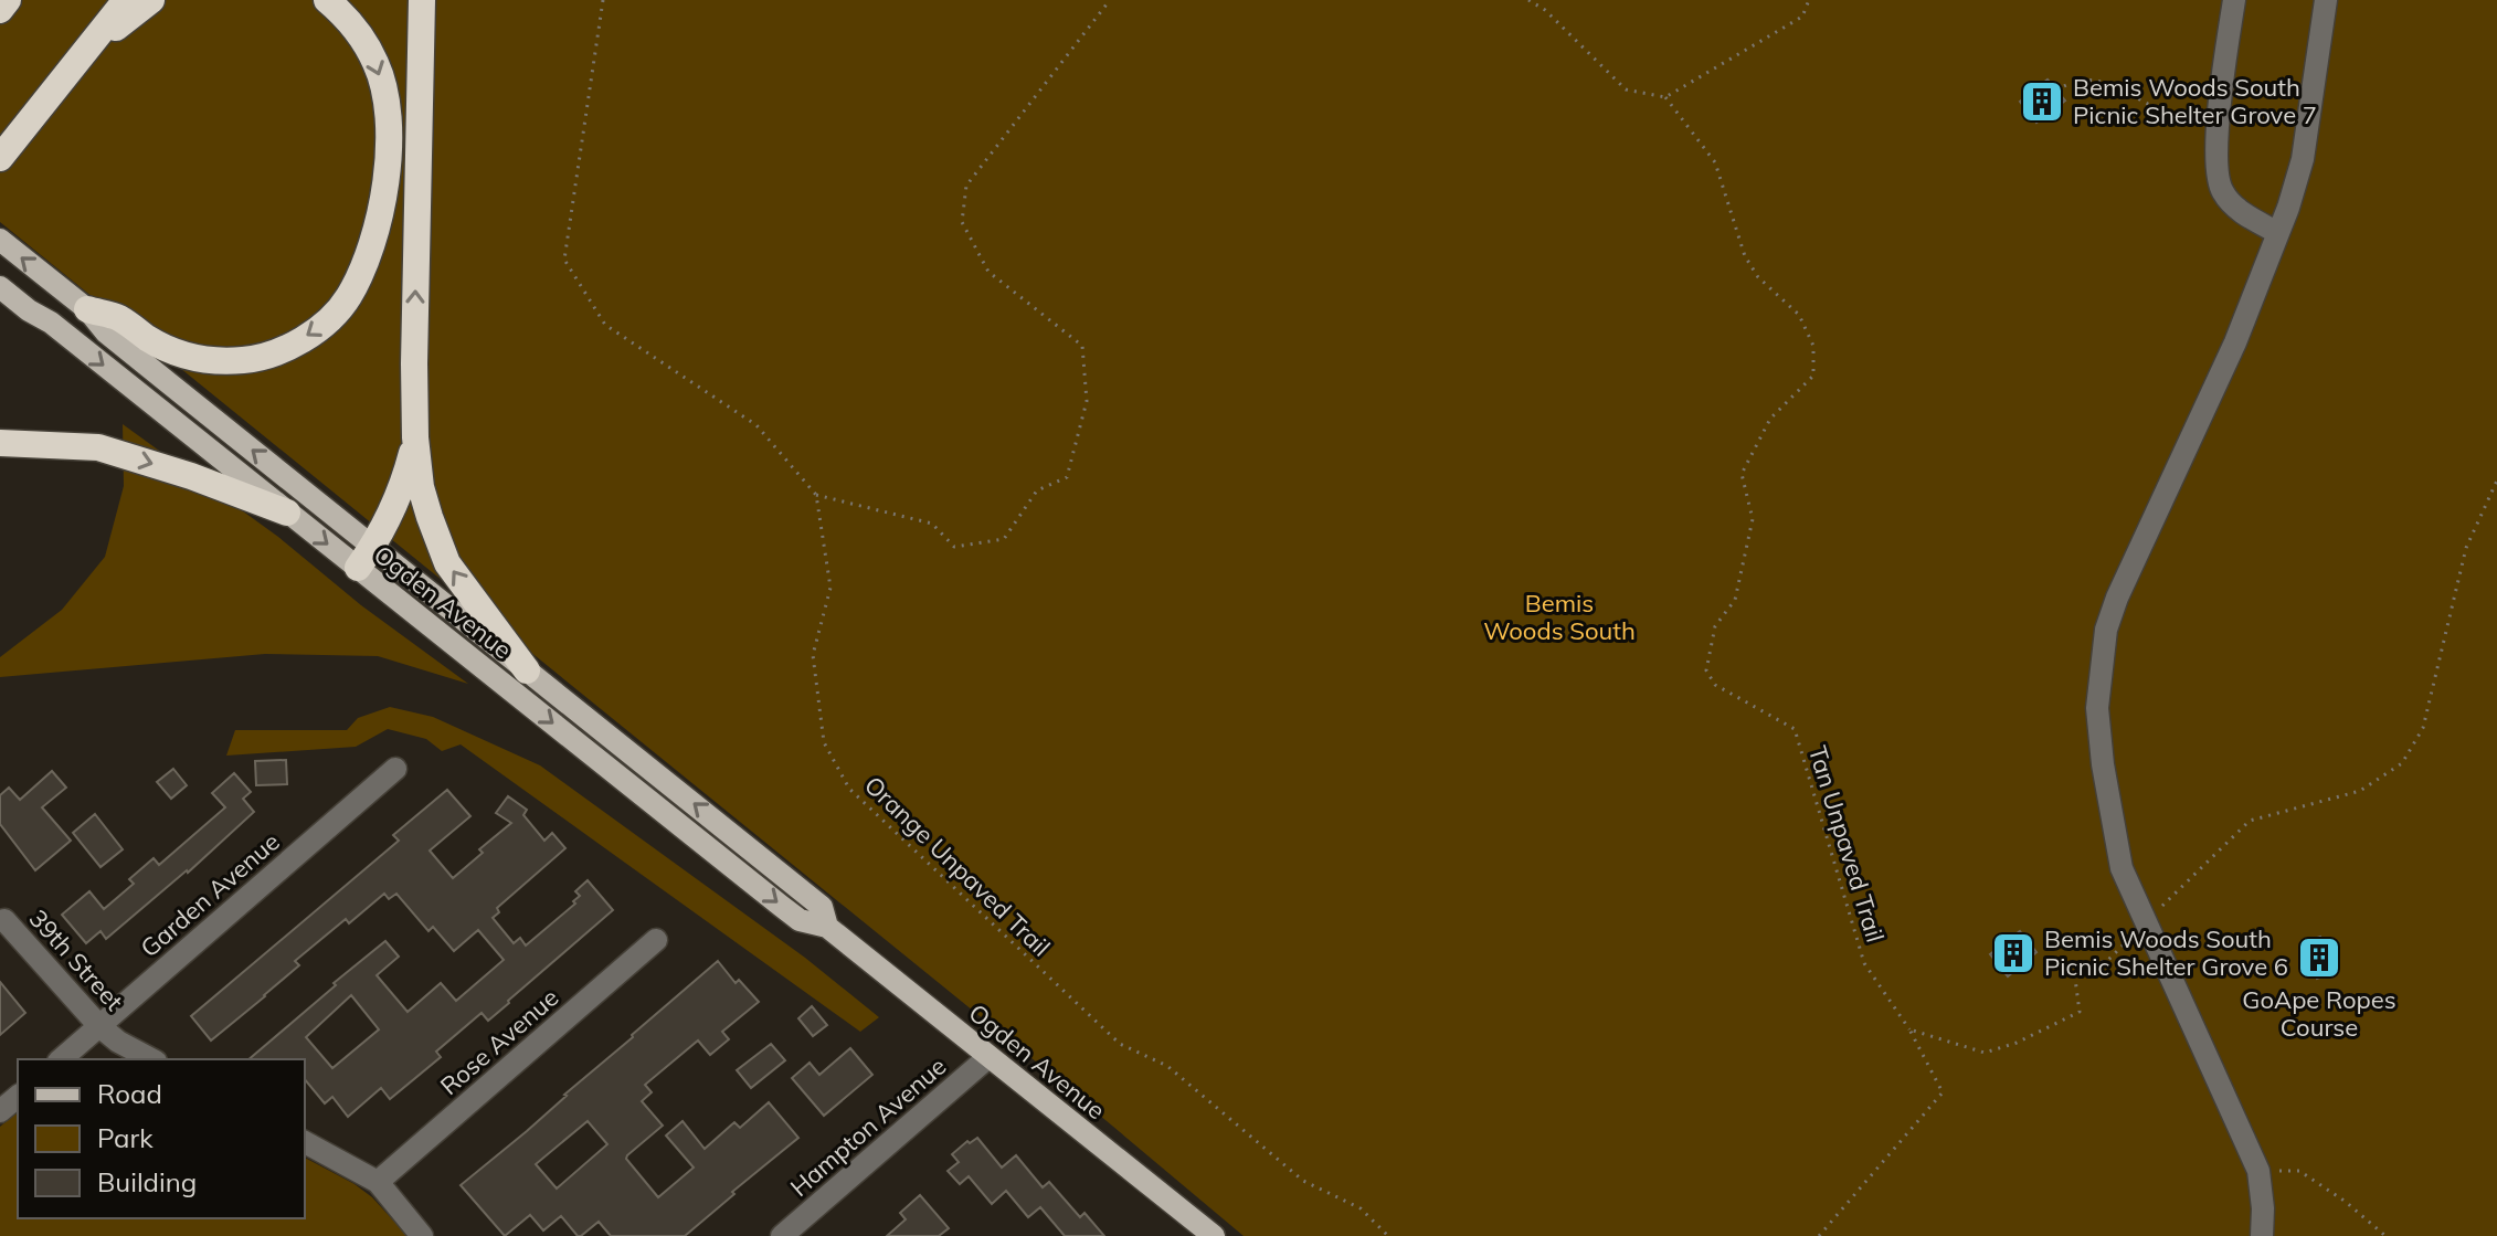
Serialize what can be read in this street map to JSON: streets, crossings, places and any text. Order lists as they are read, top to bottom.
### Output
{
  "streets": {
    "main road": ["Ogden Avenue"],
    "street": [
      "Garden Avenue",
      "39th Street",
      "Rose Avenue",
      "Hampton Avenue"
    ],
    "path": ["Tan Unpaved Trail", "Orange Unpaved Trail"]
  },
  "crossings": [
    ["Ogden Avenue", "Hampton Avenue"],
    ["Garden Avenue", "39th Street"]
  ],
  "parks": ["Bemis Woods South"],
  "places": {
    "building": ["Bemis Woods South Picnic Shelter Grove 7", "Bemis Woods South Picnic Shelter Grove 6", "GoApe Ropes Course"]
  },
  "legend": ["Road", "Park", "Building"]
}
